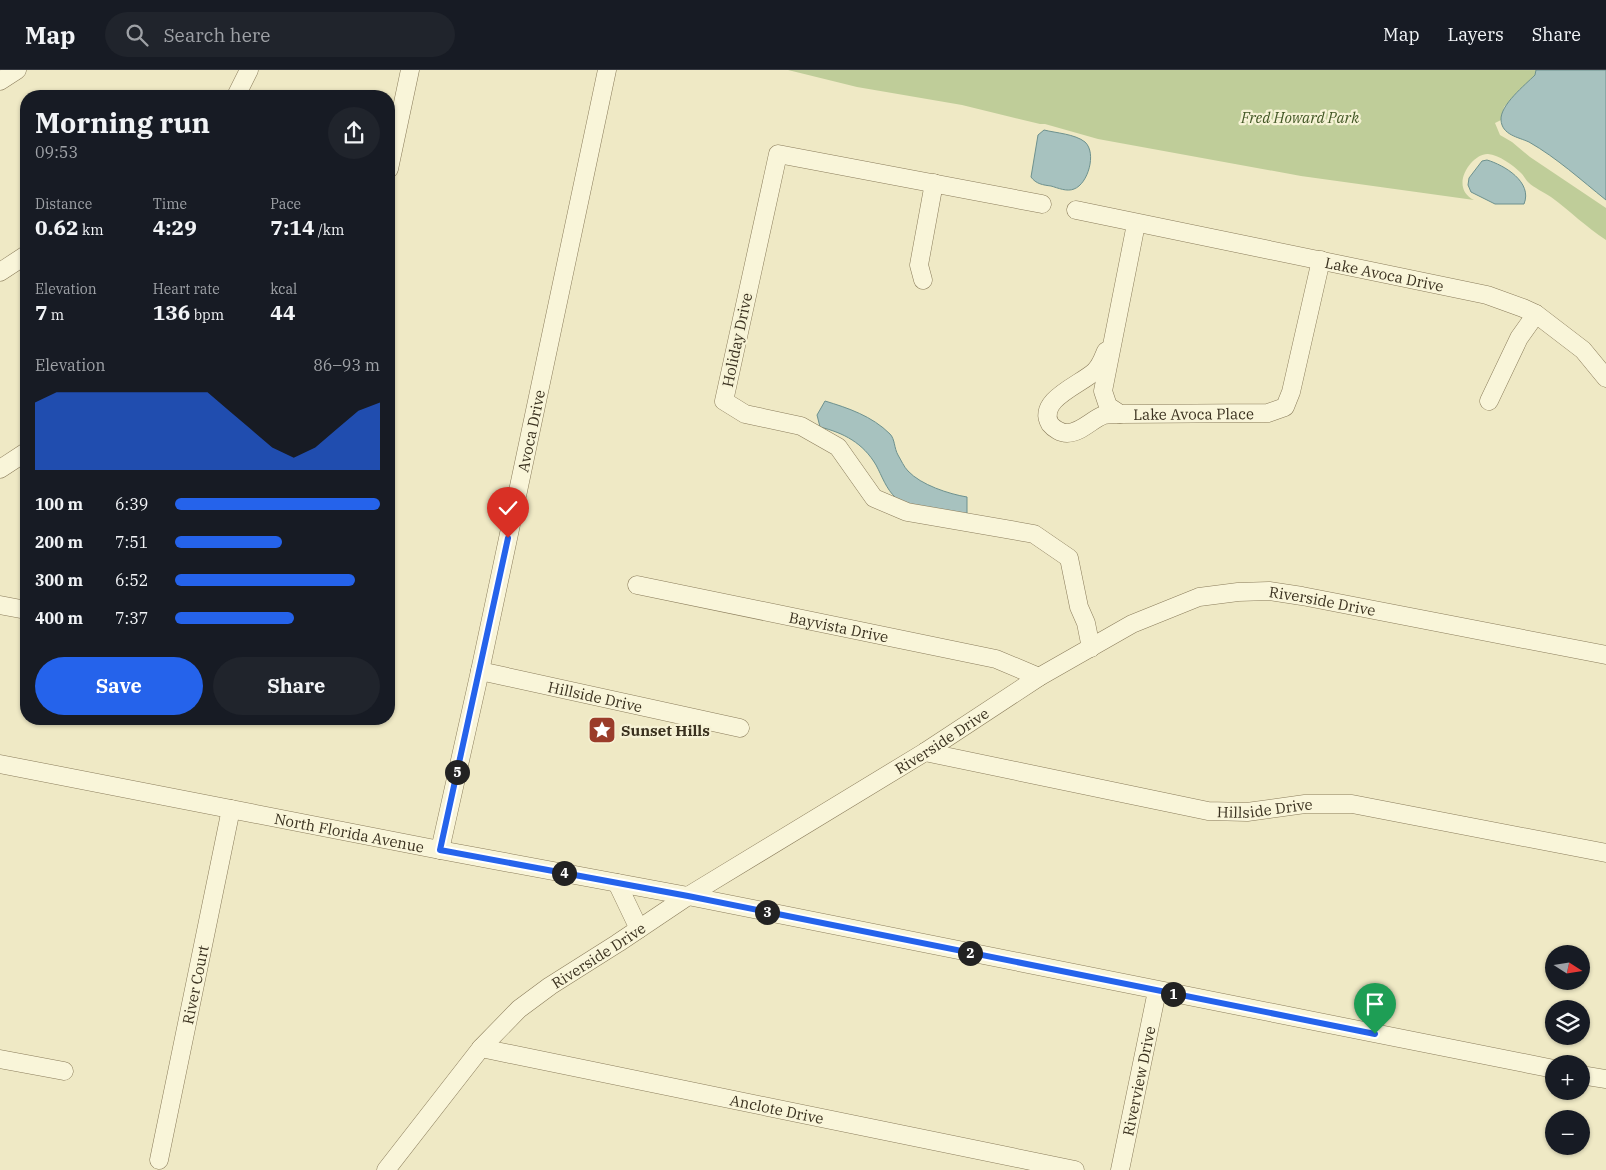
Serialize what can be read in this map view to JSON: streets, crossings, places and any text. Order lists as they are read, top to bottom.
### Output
{
  "streets": {
    "street": [
      "Lake Avoca Drive",
      "Holiday Drive",
      "Lake Avoca Place",
      "Avoca Drive",
      "Riverside Drive",
      "Bayvista Drive",
      "Hillside Drive",
      "North Florida Avenue",
      "River Court",
      "Riverview Drive",
      "Anclote Drive"
    ]
  },
  "crossings": [
    ["Lake Avoca Drive", "Lake Avoca Place"],
    ["Holiday Drive", "Riverside Drive"],
    ["Avoca Drive", "Hillside Drive"],
    ["Avoca Drive", "North Florida Avenue"],
    ["Riverside Drive", "Bayvista Drive"],
    ["Riverside Drive", "Hillside Drive"],
    ["Riverside Drive", "North Florida Avenue"],
    ["Riverside Drive", "Anclote Drive"],
    ["North Florida Avenue", "River Court"],
    ["North Florida Avenue", "Riverview Drive"]
  ],
  "parks": ["Fred Howard Park"],
  "places": {
    "place": ["Sunset Hills"]
  },
  "north": "right",
  "page": {
    "header": "Map",
    "search": "Search here",
    "nav": ["Map", "Layers", "Share"],
    "heading": ["Morning run", "09:53"],
    "stats": [
      ["Distance", "0.62 km"],
      ["Time", "4:29"],
      ["Pace", "7:14 /km"],
      ["Elevation", "7 m"],
      ["Heart rate", "136 bpm"],
      ["kcal", "44"]
    ],
    "chart": ["Elevation", "86–93 m"],
    "list": [
      {
        "name": "100 m",
        "note": "6:39"
      },
      {
        "name": "200 m",
        "note": "7:51"
      },
      {
        "name": "300 m",
        "note": "6:52"
      },
      {
        "name": "400 m",
        "note": "7:37"
      }
    ],
    "buttons": ["Save", "Share"],
    "pins": [
      "5",
      "4",
      "3",
      "2",
      "1"
    ],
    "map_buttons": ["+", "−"]
  }
}
